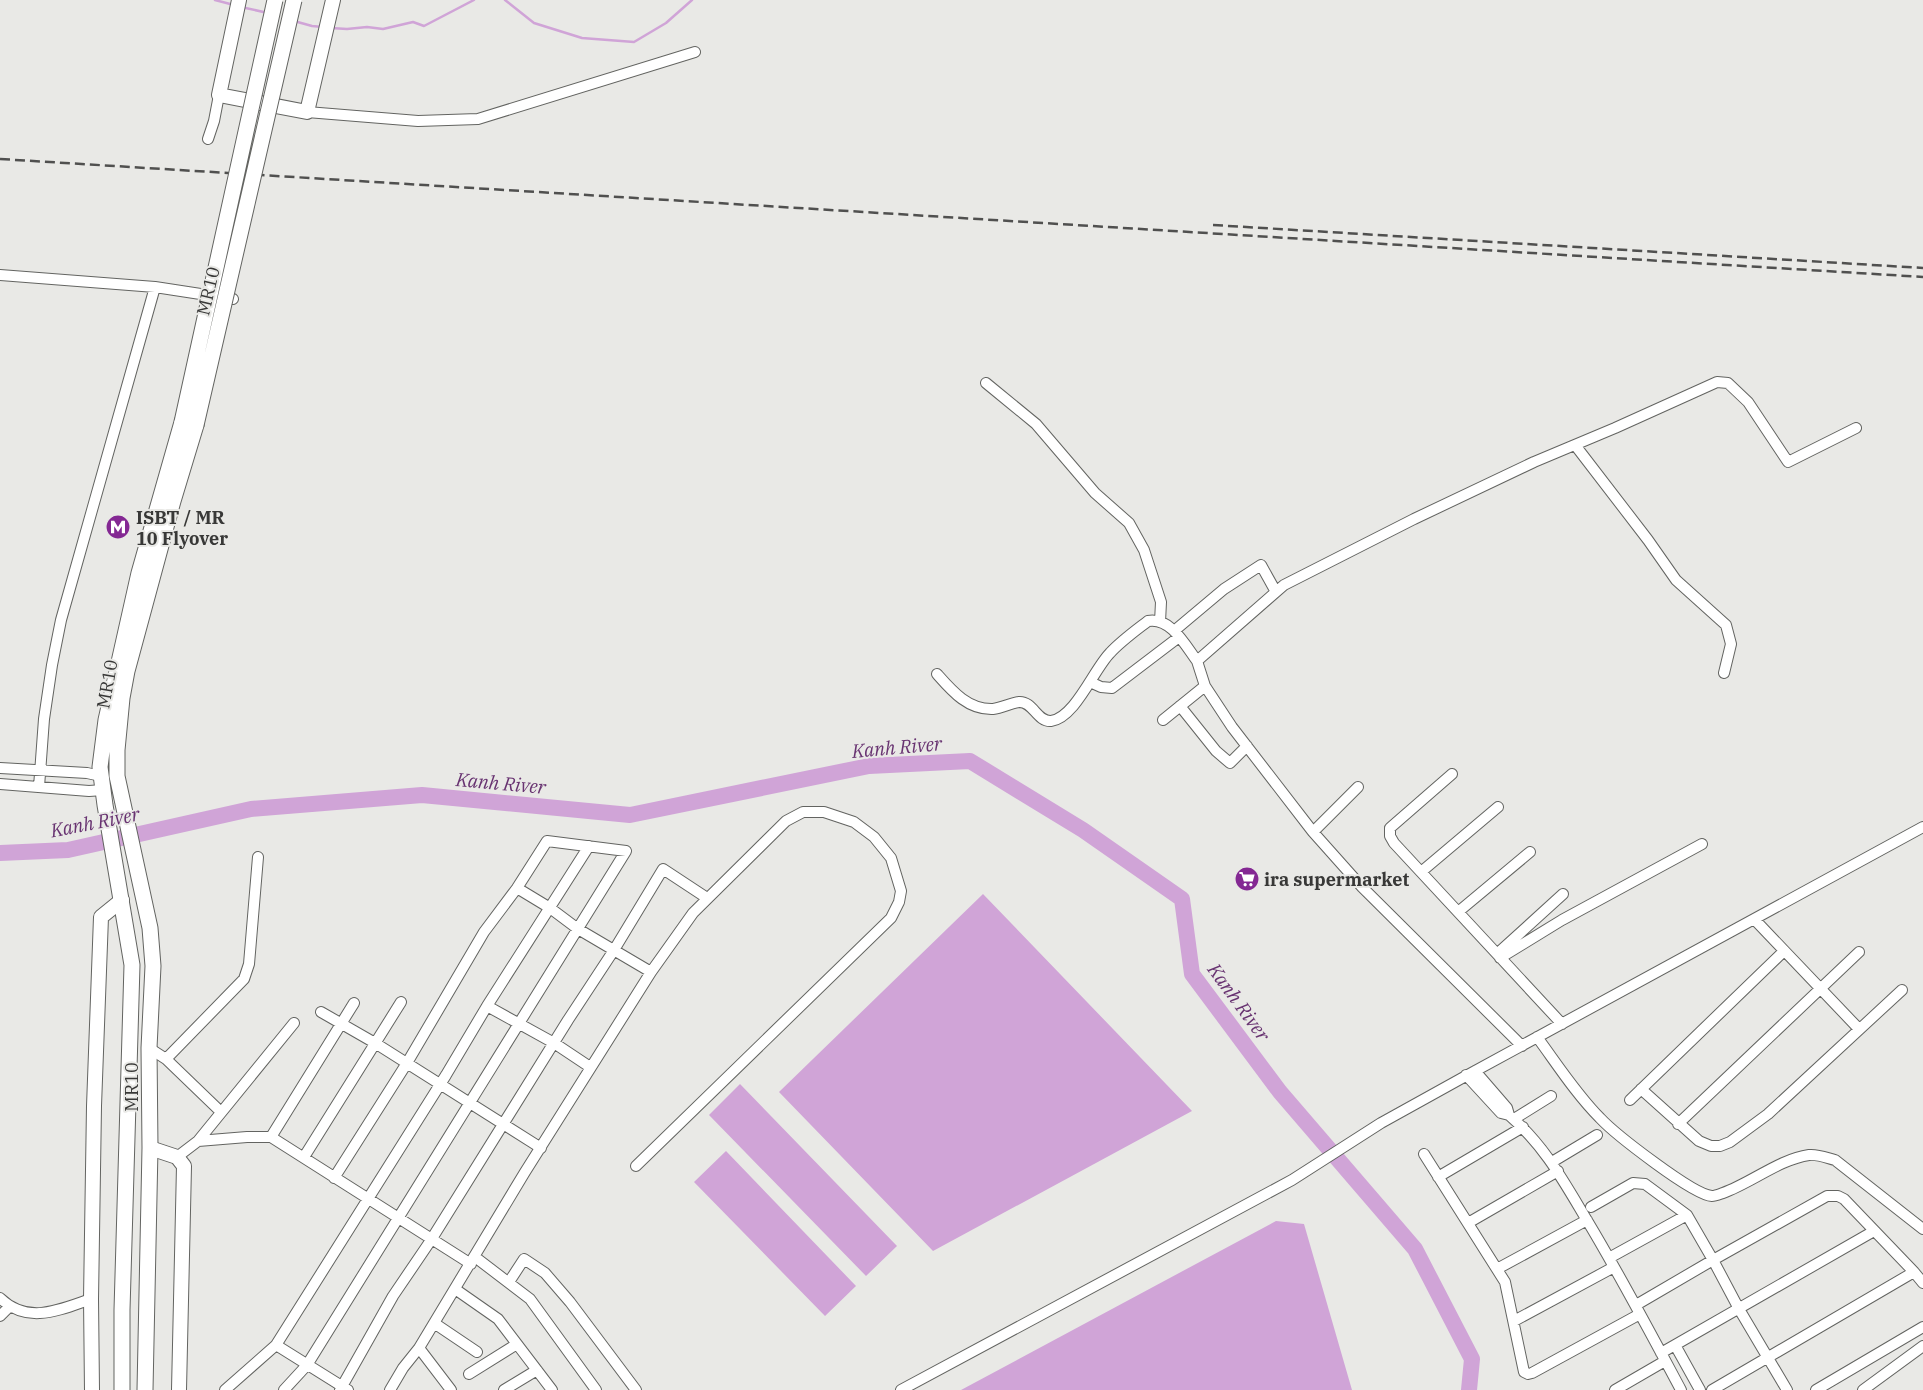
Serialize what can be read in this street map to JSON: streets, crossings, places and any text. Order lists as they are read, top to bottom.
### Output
{
  "streets": {
    "main road": ["MR10"]
  },
  "water": ["Kanh River"],
  "places": {
    "metro station": ["ISBT / MR 10 Flyover"],
    "supermarket": ["ira supermarket"]
  }
}
